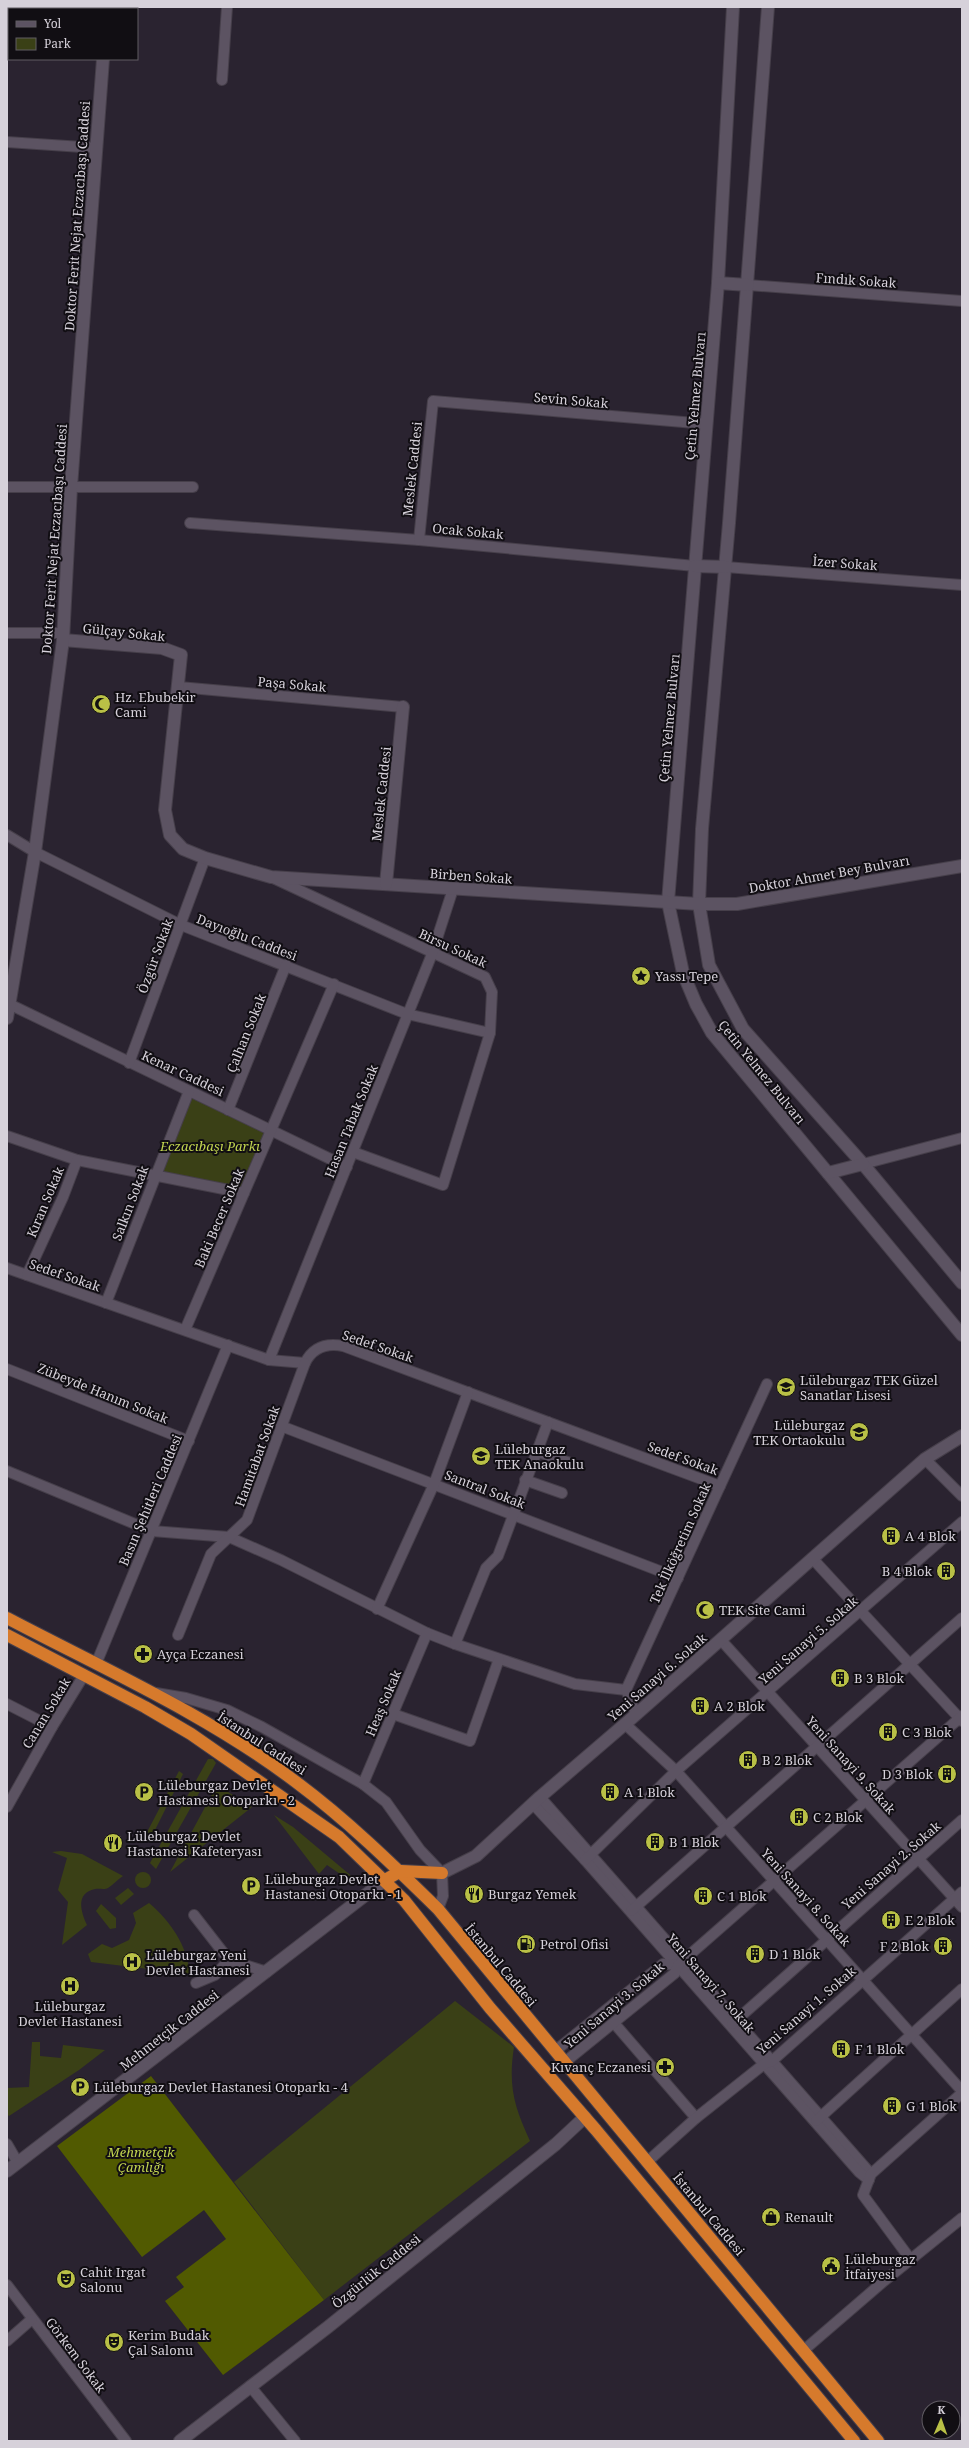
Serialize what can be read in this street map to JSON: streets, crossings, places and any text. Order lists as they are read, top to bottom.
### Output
{
  "streets": {
    "highway": ["İstanbul Caddesi"],
    "street": [
      "Doktor Ferit Nejat Eczacıbaşı Caddesi",
      "Fındık Sokak",
      "Çetin Yelmez Bulvarı",
      "Sevin Sokak",
      "Meslek Caddesi",
      "Ocak Sokak",
      "İzer Sokak",
      "Gülçay Sokak",
      "Paşa Sokak",
      "Doktor Ahmet Bey Bulvarı",
      "Birben Sokak",
      "Dayıoğlu Caddesi",
      "Birsu Sokak",
      "Özgür Sokak",
      "Çalhan Sokak",
      "Kenar Caddesi",
      "Hasan Tabak Sokak",
      "Kıran Sokak",
      "Salkın Sokak",
      "Baki Becer Sokak",
      "Sedef Sokak",
      "Zübeyde Hanım Sokak",
      "Hamitabat Sokak",
      "Santral Sokak",
      "Basın Şehitleri Caddesi",
      "Tek İlköğretim Sokak",
      "Yeni Sanayi 5. Sokak",
      "Yeni Sanayi 6. Sokak",
      "Heaş Sokak",
      "Canan Sokak",
      "Yeni Sanayi 9. Sokak",
      "Yeni Sanayi 2. Sokak",
      "Yeni Sanayi 8. Sokak",
      "Yeni Sanayi 7. Sokak",
      "Yeni Sanayi 3. Sokak",
      "Yeni Sanayi 1. Sokak",
      "Mehmetçik Caddesi",
      "Özgürlük Caddesi",
      "Görkem Sokak"
    ]
  },
  "crossings": [
    ["Doktor Ferit Nejat Eczacıbaşı Caddesi", "Gülçay Sokak"],
    ["Doktor Ferit Nejat Eczacıbaşı Caddesi", "Dayıoğlu Caddesi"],
    ["Doktor Ferit Nejat Eczacıbaşı Caddesi", "Kenar Caddesi"],
    ["Fındık Sokak", "Çetin Yelmez Bulvarı"],
    ["Çetin Yelmez Bulvarı", "Sevin Sokak"],
    ["Çetin Yelmez Bulvarı", "Ocak Sokak"],
    ["Çetin Yelmez Bulvarı", "İzer Sokak"],
    ["Çetin Yelmez Bulvarı", "Doktor Ahmet Bey Bulvarı"],
    ["Çetin Yelmez Bulvarı", "Birben Sokak"],
    ["Sevin Sokak", "Meslek Caddesi"],
    ["Meslek Caddesi", "Ocak Sokak"],
    ["Meslek Caddesi", "Paşa Sokak"],
    ["Meslek Caddesi", "Birben Sokak"],
    ["Gülçay Sokak", "Paşa Sokak"],
    ["Gülçay Sokak", "Birsu Sokak"],
    ["Paşa Sokak", "Birsu Sokak"],
    ["Doktor Ahmet Bey Bulvarı", "Birben Sokak"],
    ["Birben Sokak", "Birsu Sokak"],
    ["Birben Sokak", "Hasan Tabak Sokak"],
    ["Dayıoğlu Caddesi", "Birsu Sokak"],
    ["Dayıoğlu Caddesi", "Özgür Sokak"],
    ["Dayıoğlu Caddesi", "Çalhan Sokak"],
    ["Dayıoğlu Caddesi", "Hasan Tabak Sokak"],
    ["Dayıoğlu Caddesi", "Baki Becer Sokak"],
    ["Birsu Sokak", "Özgür Sokak"],
    ["Birsu Sokak", "Hasan Tabak Sokak"],
    ["Özgür Sokak", "Kenar Caddesi"],
    ["Çalhan Sokak", "Kenar Caddesi"],
    ["Kenar Caddesi", "Hasan Tabak Sokak"],
    ["Kenar Caddesi", "Salkın Sokak"],
    ["Kenar Caddesi", "Baki Becer Sokak"],
    ["Hasan Tabak Sokak", "Sedef Sokak"],
    ["Kıran Sokak", "Sedef Sokak"],
    ["Salkın Sokak", "Sedef Sokak"],
    ["Baki Becer Sokak", "Sedef Sokak"],
    ["Sedef Sokak", "Hamitabat Sokak"],
    ["Sedef Sokak", "Basın Şehitleri Caddesi"],
    ["Sedef Sokak", "Tek İlköğretim Sokak"],
    ["Zübeyde Hanım Sokak", "Basın Şehitleri Caddesi"],
    ["Hamitabat Sokak", "Santral Sokak"],
    ["Santral Sokak", "Tek İlköğretim Sokak"],
    ["Basın Şehitleri Caddesi", "İstanbul Caddesi"],
    ["Yeni Sanayi 5. Sokak", "Yeni Sanayi 9. Sokak"],
    ["Yeni Sanayi 5. Sokak", "Yeni Sanayi 8. Sokak"],
    ["Yeni Sanayi 5. Sokak", "Yeni Sanayi 7. Sokak"],
    ["Yeni Sanayi 6. Sokak", "Yeni Sanayi 9. Sokak"],
    ["Yeni Sanayi 6. Sokak", "Yeni Sanayi 8. Sokak"],
    ["Yeni Sanayi 6. Sokak", "Yeni Sanayi 7. Sokak"],
    ["İstanbul Caddesi", "Yeni Sanayi 3. Sokak"],
    ["İstanbul Caddesi", "Yeni Sanayi 1. Sokak"],
    ["Yeni Sanayi 9. Sokak", "Yeni Sanayi 2. Sokak"],
    ["Yeni Sanayi 9. Sokak", "Yeni Sanayi 3. Sokak"],
    ["Yeni Sanayi 9. Sokak", "Yeni Sanayi 1. Sokak"],
    ["Yeni Sanayi 2. Sokak", "Yeni Sanayi 8. Sokak"],
    ["Yeni Sanayi 2. Sokak", "Yeni Sanayi 7. Sokak"],
    ["Yeni Sanayi 8. Sokak", "Yeni Sanayi 3. Sokak"],
    ["Yeni Sanayi 8. Sokak", "Yeni Sanayi 1. Sokak"],
    ["Yeni Sanayi 7. Sokak", "Yeni Sanayi 3. Sokak"],
    ["Yeni Sanayi 7. Sokak", "Yeni Sanayi 1. Sokak"]
  ],
  "parks": ["Eczacıbaşı Parkı", "Mehmetçik Çamlığı"],
  "places": {
    "mosque": ["Hz. Ebubekir Cami", "TEK Site Cami"],
    "place": ["Yassı Tepe"],
    "school or university": ["Lüleburgaz TEK Güzel Sanatlar Lisesi", "Lüleburgaz TEK Ortaokulu", "Lüleburgaz TEK Anaokulu"],
    "building": [
      "A 4 Blok",
      "B 4 Blok",
      "B 3 Blok",
      "A 2 Blok",
      "C 3 Blok",
      "B 2 Blok",
      "D 3 Blok",
      "A 1 Blok",
      "C 2 Blok",
      "B 1 Blok",
      "C 1 Blok",
      "E 2 Blok",
      "F 2 Blok",
      "D 1 Blok",
      "F 1 Blok",
      "G 1 Blok"
    ],
    "pharmacy": ["Ayça Eczanesi", "Kıvanç Eczanesi"],
    "parking": ["Lüleburgaz Devlet Hastanesi Otoparkı - 2", "Lüleburgaz Devlet Hastanesi Otoparkı - 1", "Lüleburgaz Devlet Hastanesi Otoparkı - 4"],
    "restaurant": ["Lüleburgaz Devlet Hastanesi Kafeteryası", "Burgaz Yemek"],
    "fuel station": ["Petrol Ofisi"],
    "hospital": ["Lüleburgaz Yeni Devlet Hastanesi", "Lüleburgaz Devlet Hastanesi"],
    "shop": ["Renault"],
    "public building": ["Lüleburgaz İtfaiyesi"],
    "theatre": ["Cahit Irgat Salonu", "Kerim Budak Çal Salonu"]
  },
  "legend": ["Yol", "Park"],
  "north": "top"
}
